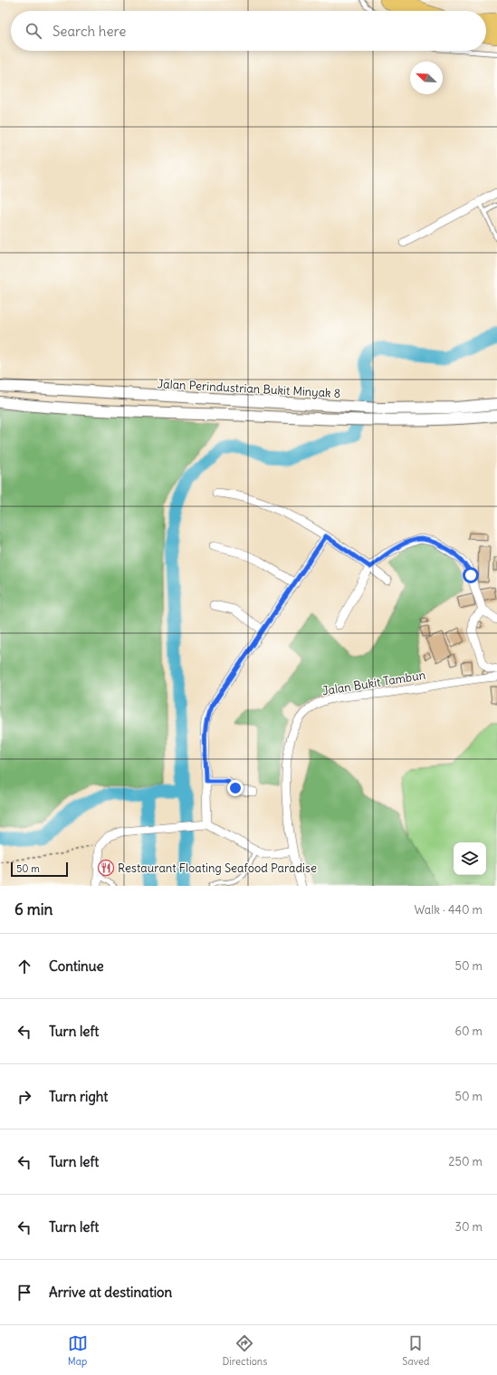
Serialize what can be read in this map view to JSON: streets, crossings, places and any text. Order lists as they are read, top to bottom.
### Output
{
  "streets": {
    "street": ["Jalan Perindustrian Bukit Minyak 8", "Jalan Bukit Tambun"]
  },
  "places": {
    "restaurant": ["Restaurant Floating Seafood Paradise"]
  },
  "scale_bar": "50 m",
  "north": "top left",
  "page": {
    "search": "Search here",
    "scale": "50 m",
    "heading": ["6 min", "Walk · 440 m"],
    "list": [
      ["Continue", "50 m"],
      ["Turn left", "60 m"],
      ["Turn right", "50 m"],
      ["Turn left", "250 m"],
      ["Turn left", "30 m"],
      "Arrive at destination"
    ],
    "nav": ["Map", "Directions", "Saved"]
  }
}
